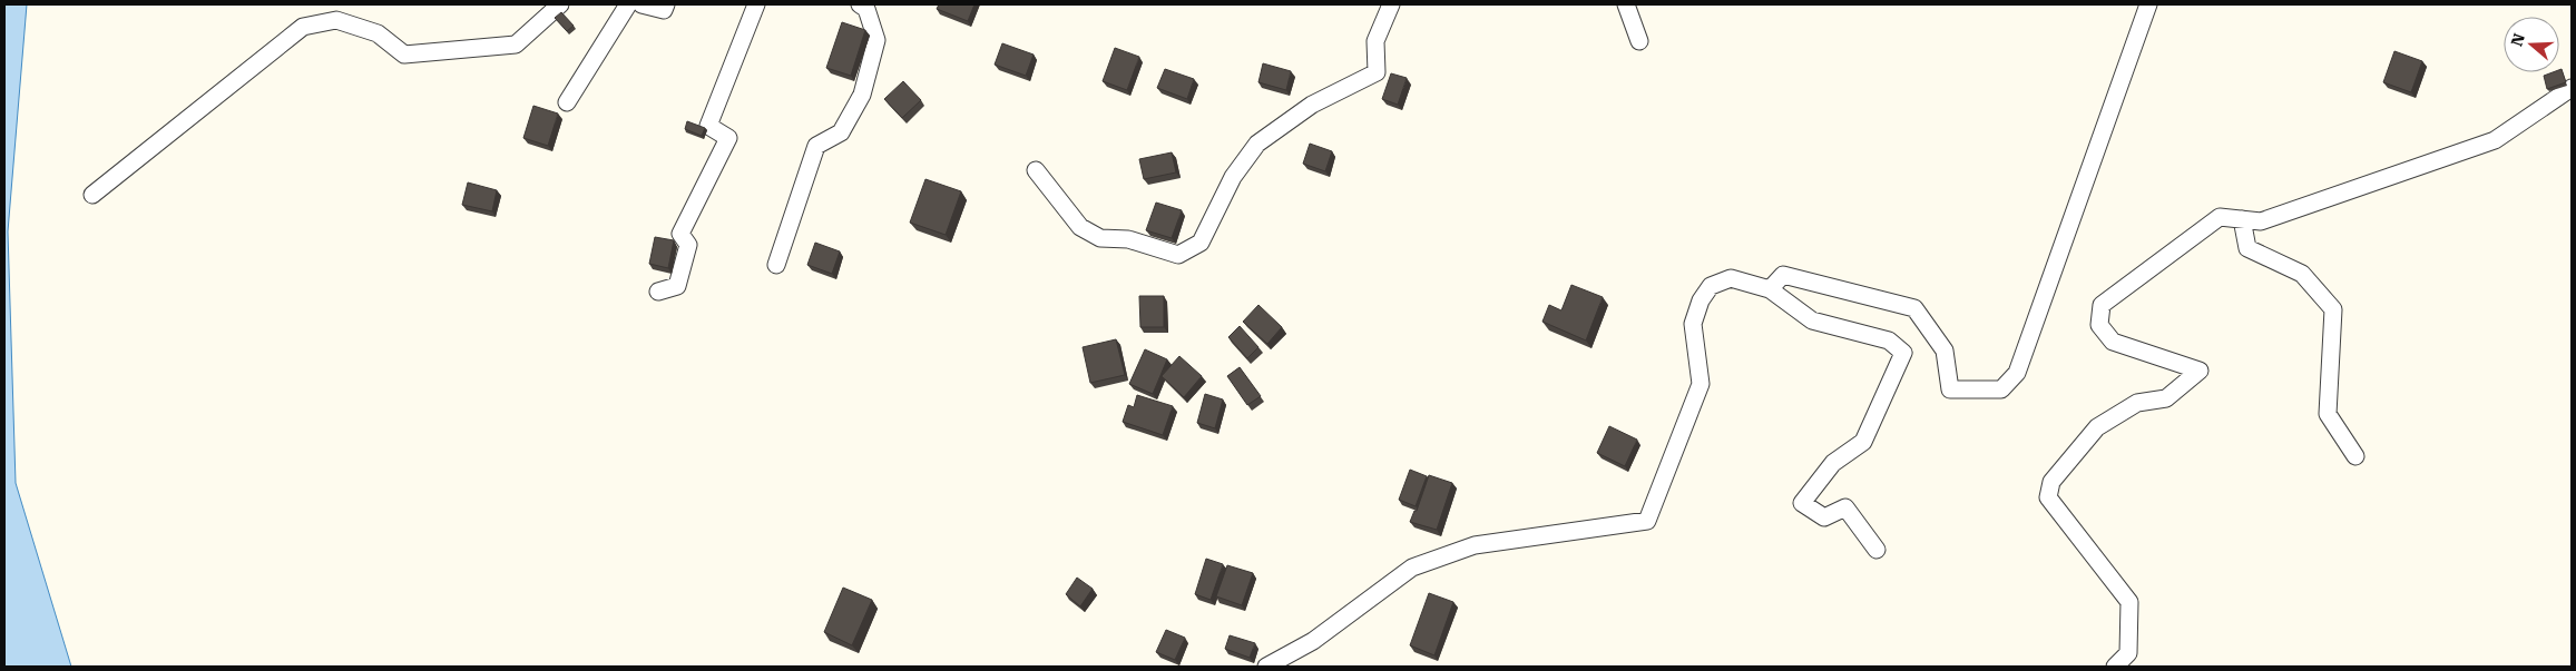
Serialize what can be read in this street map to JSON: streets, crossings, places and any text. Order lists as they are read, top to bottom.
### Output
{
  "north": "left"
}
